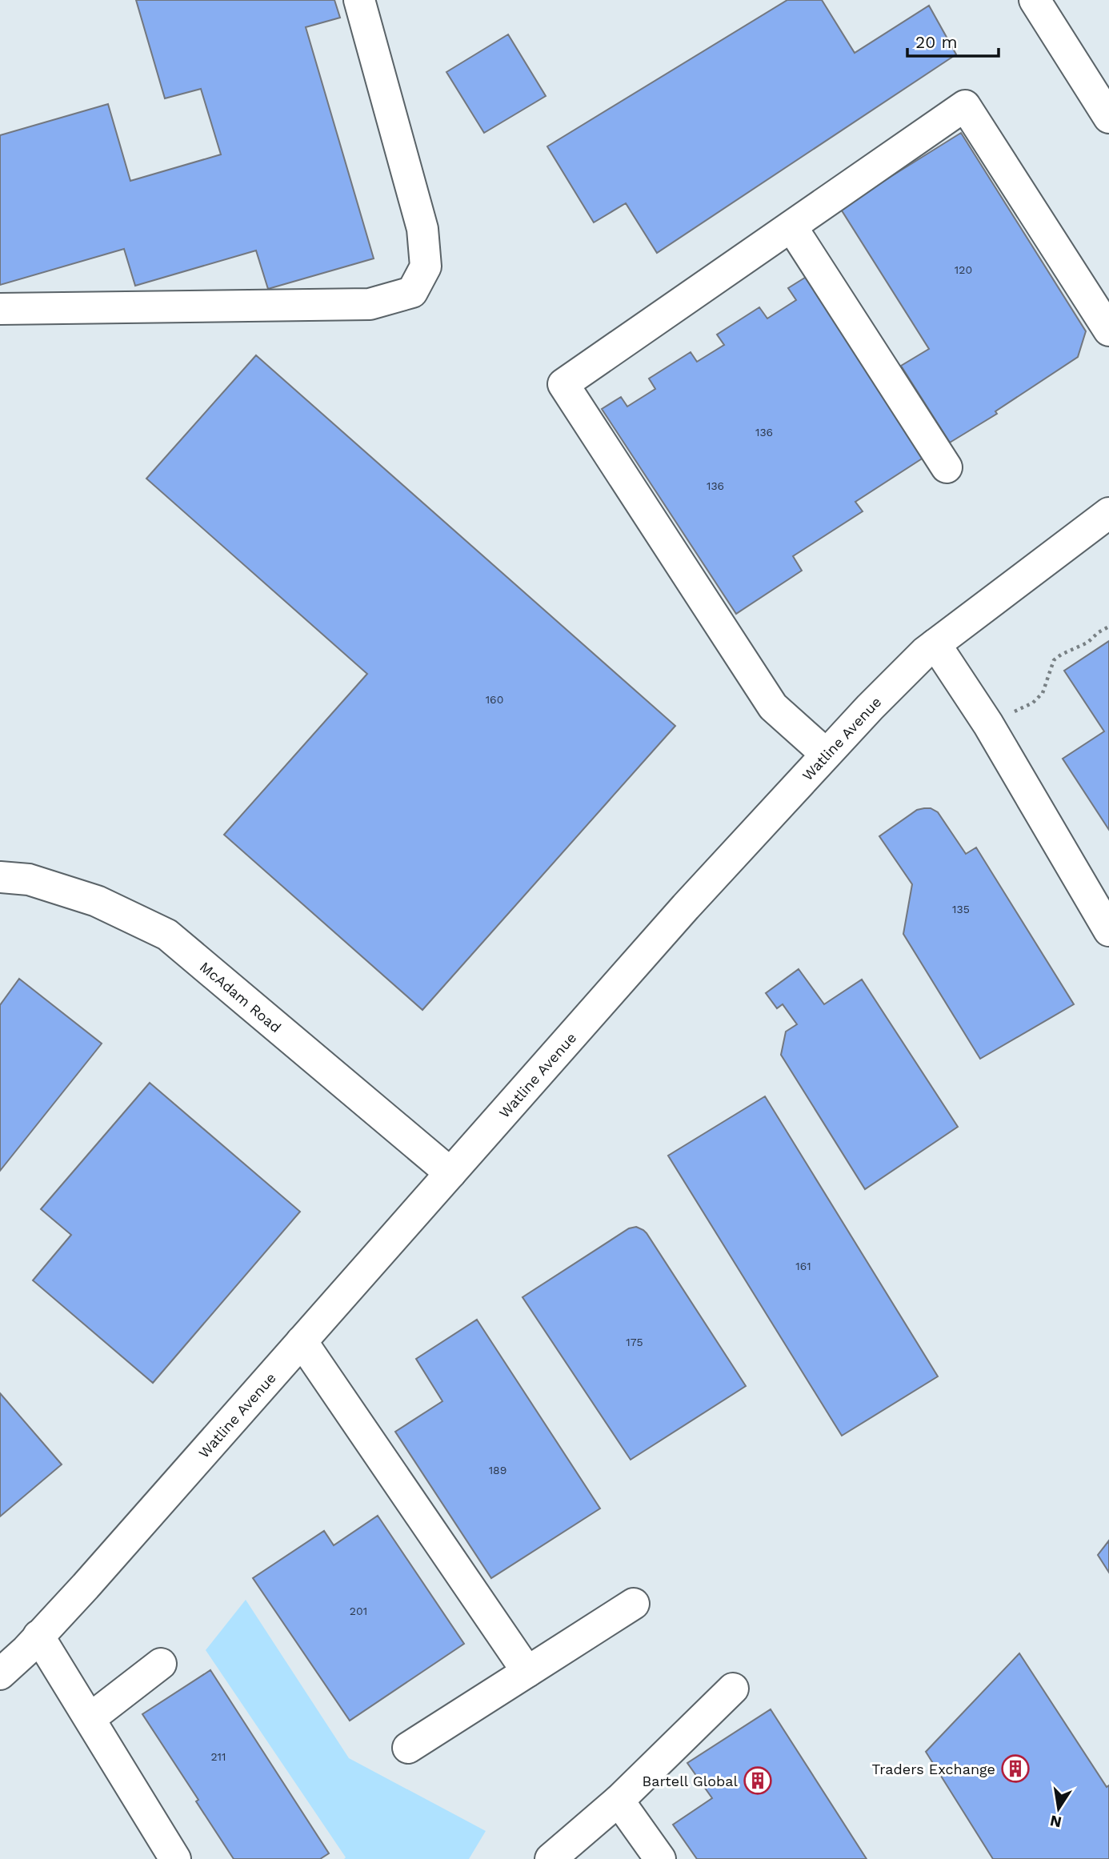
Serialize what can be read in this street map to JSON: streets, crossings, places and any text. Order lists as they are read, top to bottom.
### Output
{
  "streets": {
    "street": ["Watline Avenue", "McAdam Road"]
  },
  "crossings": [
    ["Watline Avenue", "McAdam Road"]
  ],
  "places": {
    "building": ["Traders Exchange", "Bartell Global"]
  },
  "house_numbers": [
    "120",
    "136",
    "136",
    "160",
    "135",
    "161",
    "175",
    "189",
    "201",
    "211"
  ],
  "scale_bar": "20 m",
  "north": "bottom"
}
